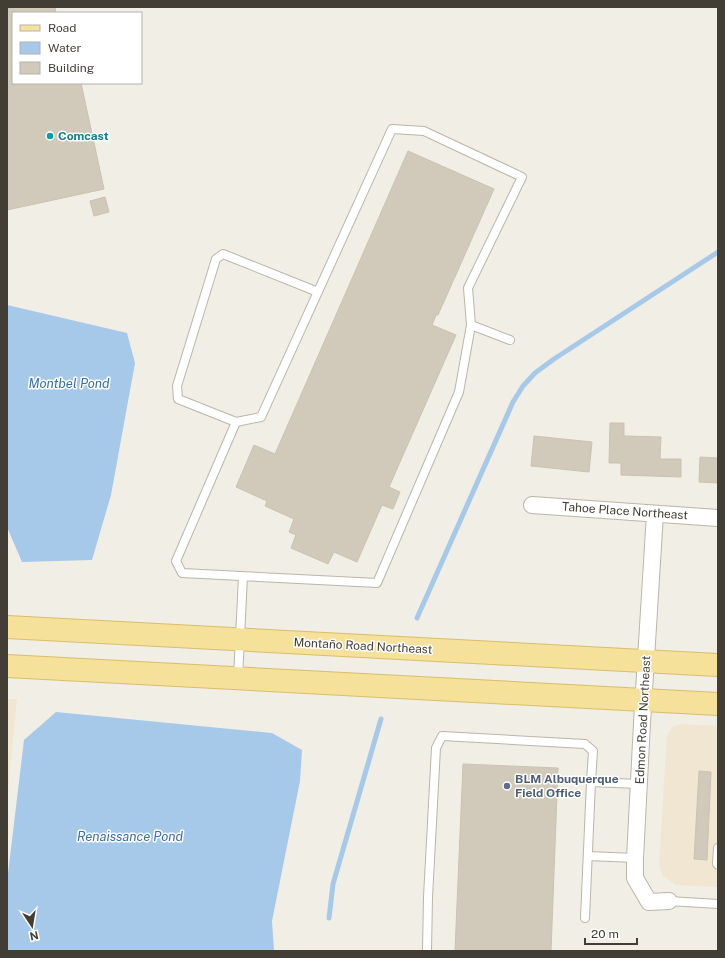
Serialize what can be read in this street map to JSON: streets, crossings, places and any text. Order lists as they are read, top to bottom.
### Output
{
  "streets": {
    "main road": ["Montaño Road Northeast"],
    "street": ["Tahoe Place Northeast", "Edmon Road Northeast"]
  },
  "crossings": [
    ["Tahoe Place Northeast", "Edmon Road Northeast"],
    ["Montaño Road Northeast", "Edmon Road Northeast"]
  ],
  "water": ["Montbel Pond", "Renaissance Pond"],
  "places": ["Comcast", "BLM Albuquerque Field Office"],
  "legend": ["Road", "Water", "Building"],
  "scale_bar": "20 m",
  "north": "bottom"
}
